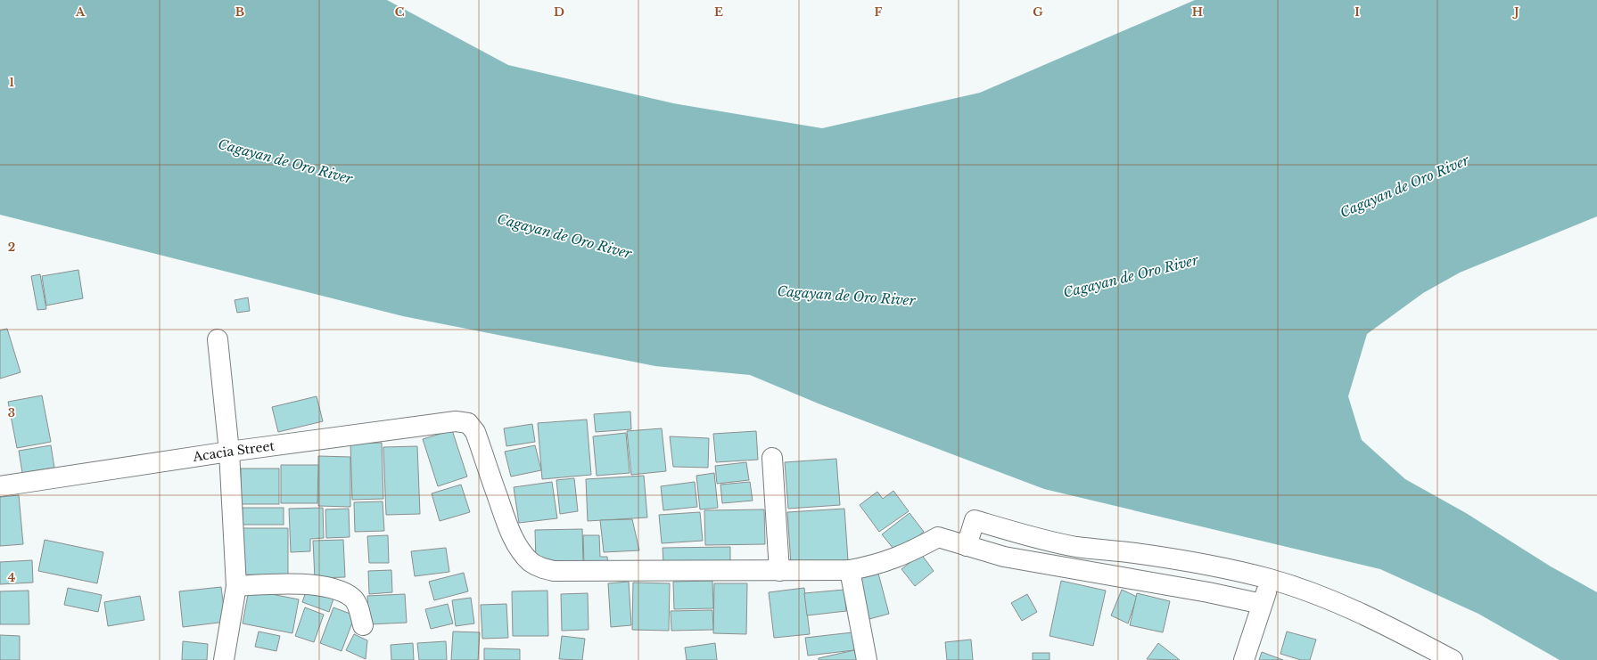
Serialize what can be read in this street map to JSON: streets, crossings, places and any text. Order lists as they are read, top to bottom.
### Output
{
  "streets": {
    "street": ["Acacia Street"]
  },
  "water": ["Cagayan de Oro River"],
  "grid": {
    "columns": [
      "A",
      "B",
      "C",
      "D",
      "E",
      "F",
      "G",
      "H",
      "I",
      "J"
    ],
    "rows": [
      "1",
      "2",
      "3",
      "4"
    ]
  }
}
